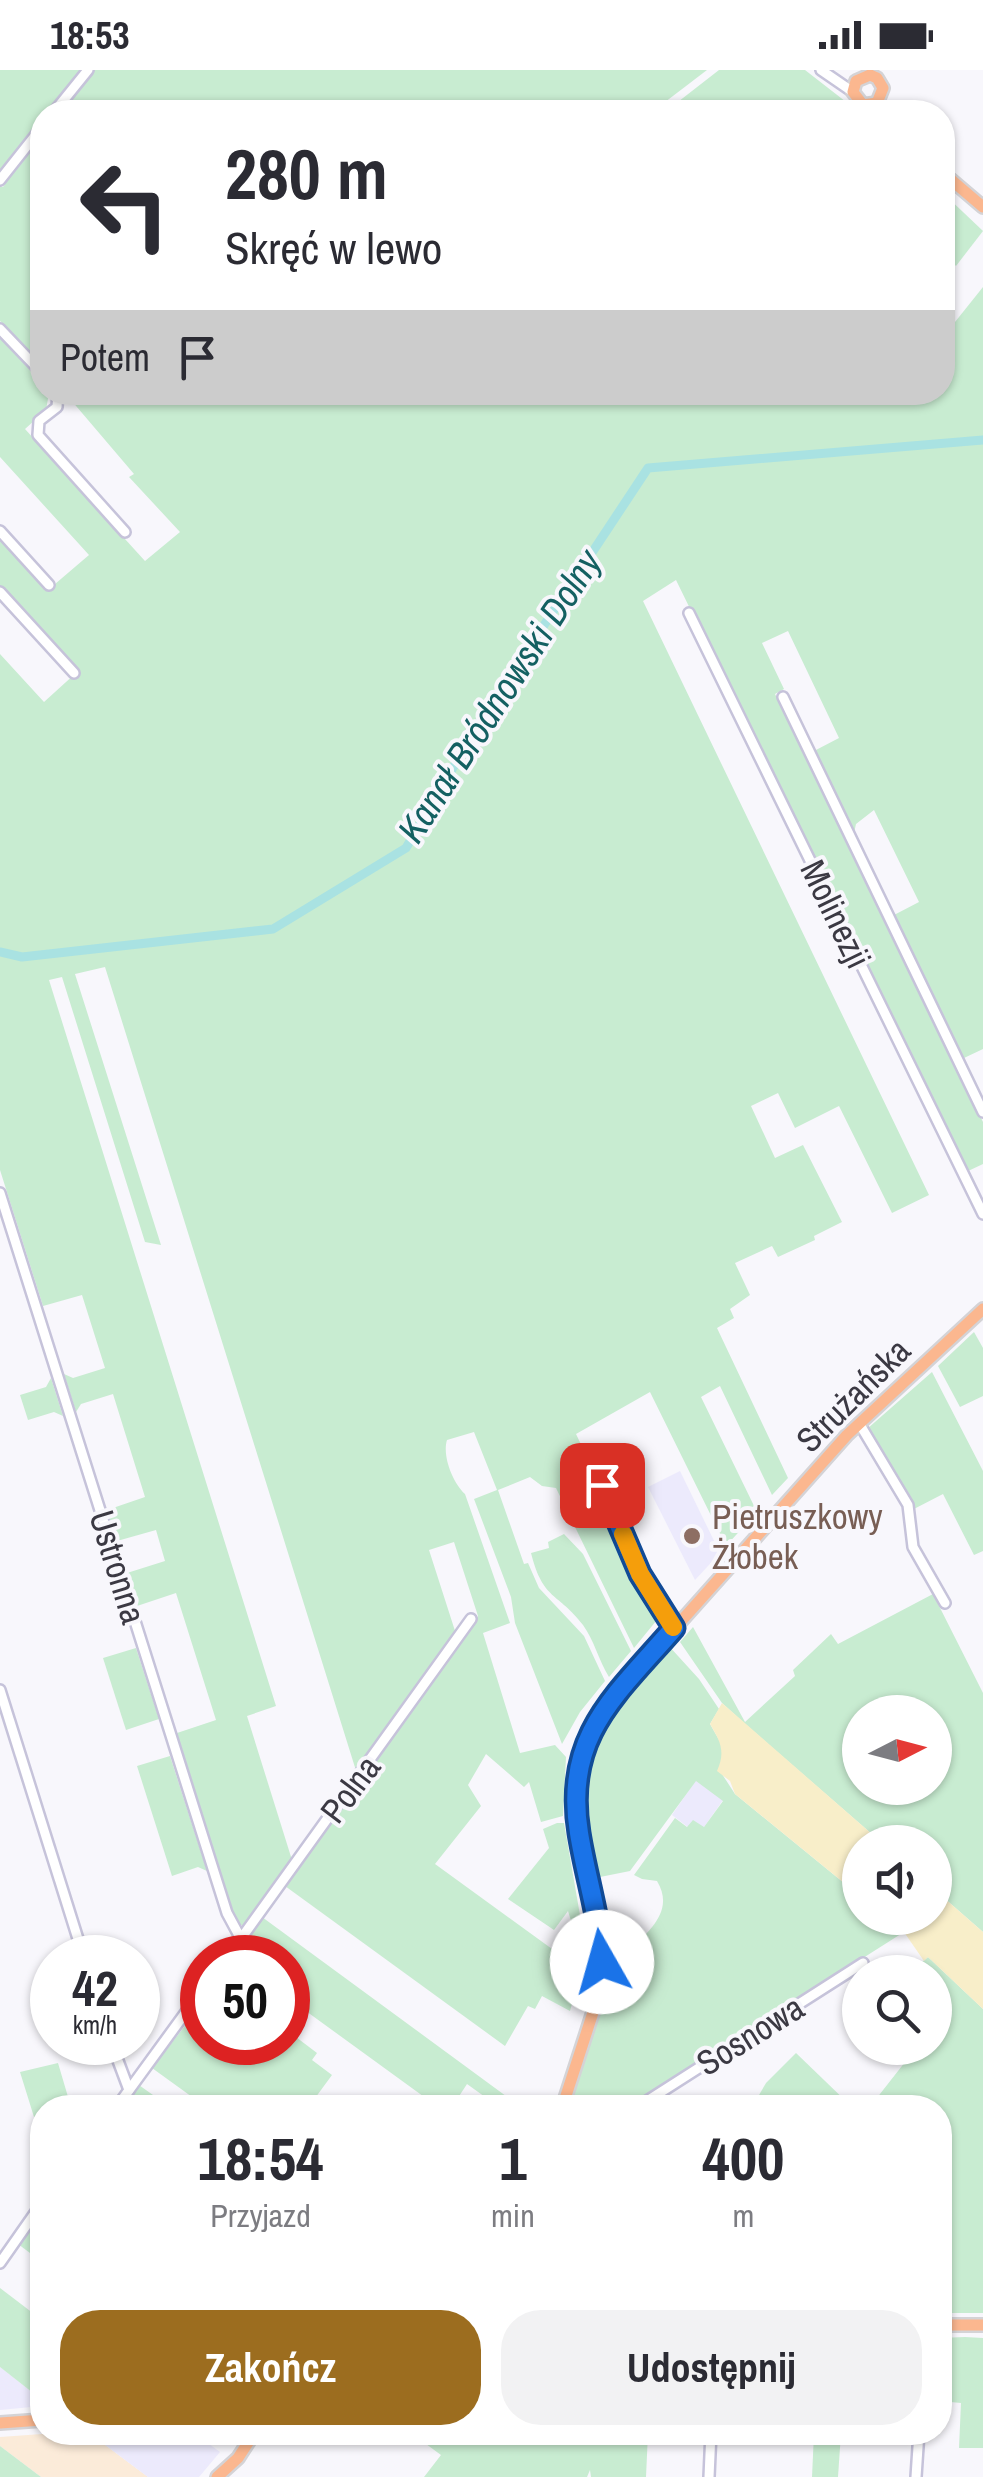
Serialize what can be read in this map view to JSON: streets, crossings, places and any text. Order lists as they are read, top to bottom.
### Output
{
  "streets": {
    "main road": ["Strużańska"],
    "street": [
      "Molinezji",
      "Ustronna",
      "Polna",
      "Sosnowa"
    ]
  },
  "water": ["Kanał Bródnowski Dolny"],
  "places": ["Pietruszkowy Żłobek"],
  "north": "right",
  "page": {
    "status": "18:53",
    "turn": ["280 m", "Skręć w lewo"],
    "then": "Potem",
    "speed": "42 km/h",
    "limit": "50",
    "eta": [
      "18:54",
      "Przyjazd",
      "1",
      "min",
      "400",
      "m"
    ],
    "buttons": ["Zakończ", "Udostępnij"]
  }
}
